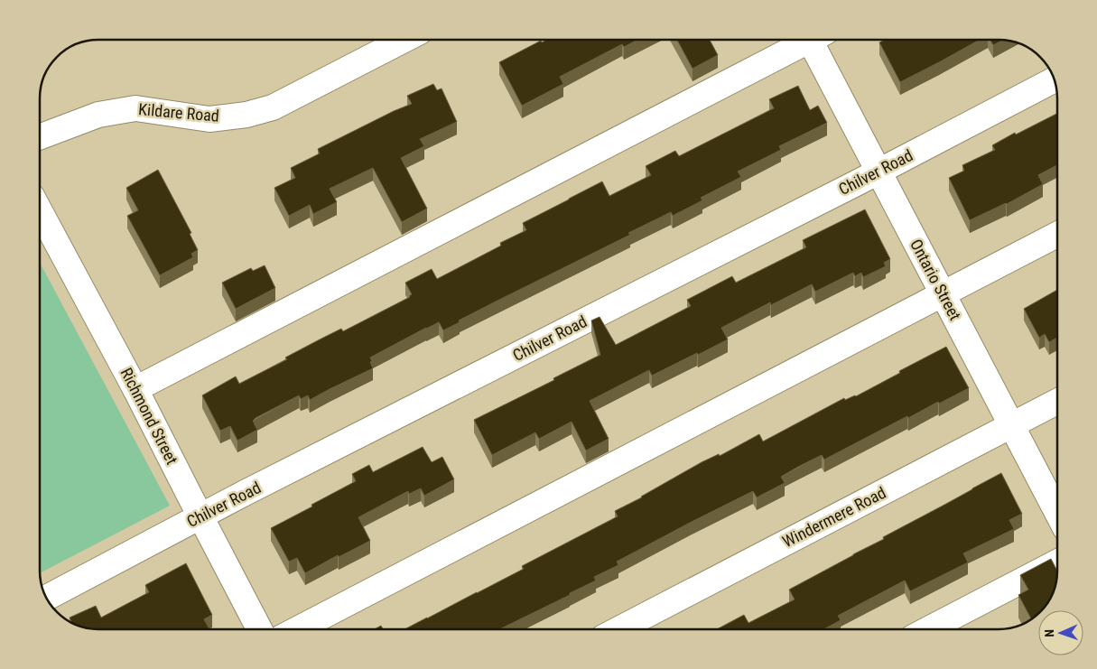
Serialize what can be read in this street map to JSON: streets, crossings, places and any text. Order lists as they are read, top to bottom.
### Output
{
  "streets": {
    "street": [
      "Kildare Road",
      "Chilver Road",
      "Ontario Street",
      "Richmond Street",
      "Windermere Road"
    ]
  },
  "crossings": [
    ["Chilver Road", "Ontario Street"],
    ["Chilver Road", "Richmond Street"],
    ["Ontario Street", "Windermere Road"]
  ],
  "north": "left"
}
